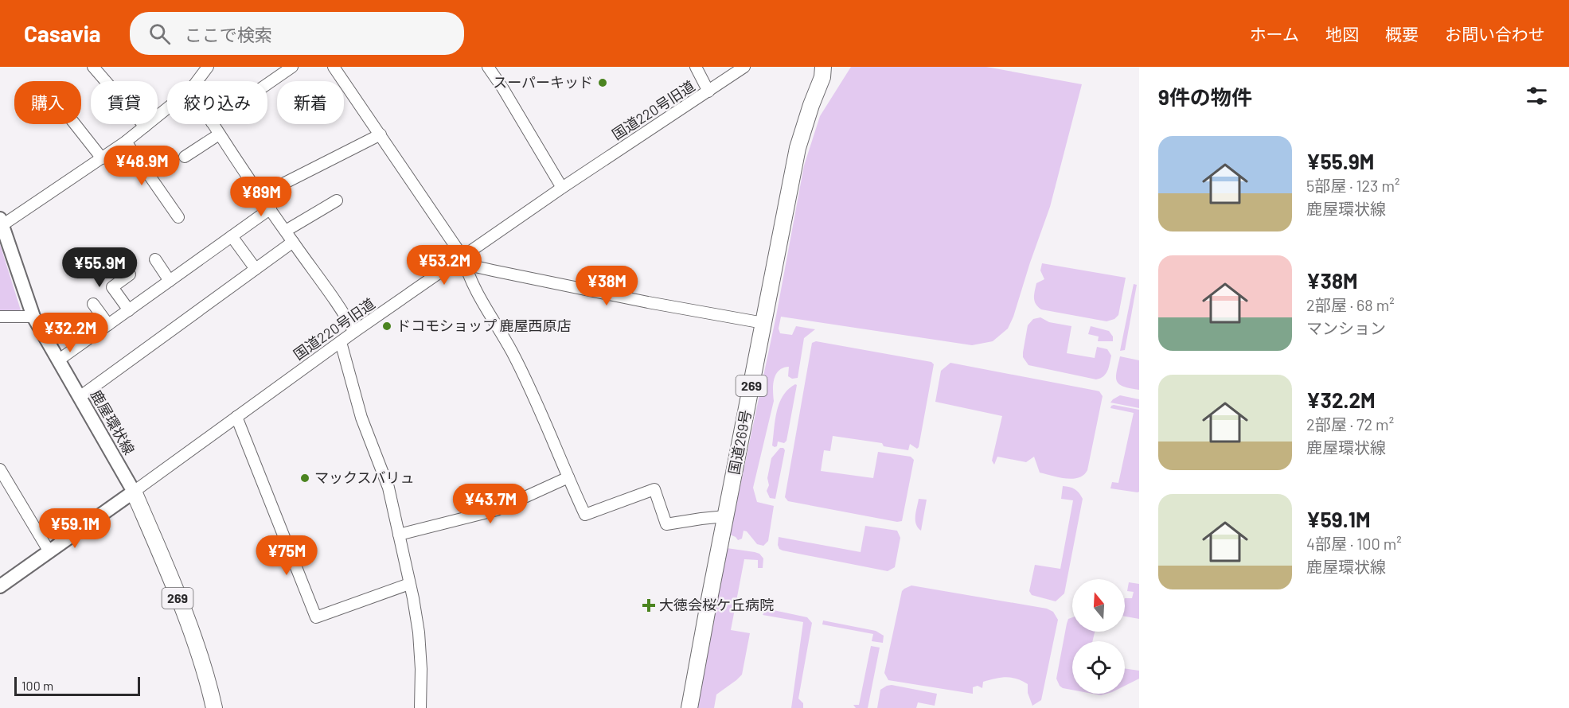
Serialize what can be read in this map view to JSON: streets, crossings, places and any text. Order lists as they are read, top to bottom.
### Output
{
  "streets": {
    "highway": ["269", "国道269号"],
    "main road": ["鹿屋環状線"],
    "street": ["国道220号旧道"]
  },
  "crossings": [
    ["国道220号旧道", "269"],
    ["国道220号旧道", "鹿屋環状線"],
    ["269", "鹿屋環状線"]
  ],
  "places": {
    "other": ["スーパーキッド", "ドコモショップ 鹿屋西原店", "マックスバリュ"],
    "health": ["大徳会桜ケ丘病院"]
  },
  "scale_bar": "100 m",
  "north": "top",
  "page": {
    "header": "Casavia",
    "search": "ここで検索",
    "nav": [
      "ホーム",
      "地図",
      "概要",
      "お問い合わせ"
    ],
    "heading": "9件の物件",
    "chip": [
      "購入",
      "賃貸",
      "絞り込み",
      "新着"
    ],
    "list": [
      {
        "name": "¥55.9M",
        "note": "5部屋 · 123 m² · 鹿屋環状線"
      },
      {
        "name": "¥38M",
        "note": "2部屋 · 68 m² · マンション"
      },
      {
        "name": "¥32.2M",
        "note": "2部屋 · 72 m² · 鹿屋環状線"
      },
      {
        "name": "¥59.1M",
        "note": "4部屋 · 100 m² · 鹿屋環状線"
      }
    ],
    "price": [
      "¥48.9M",
      "¥89M",
      "¥53.2M",
      "¥55.9M",
      "¥38M",
      "¥32.2M",
      "¥43.7M",
      "¥59.1M",
      "¥75M"
    ],
    "scale": "100 m"
  }
}
